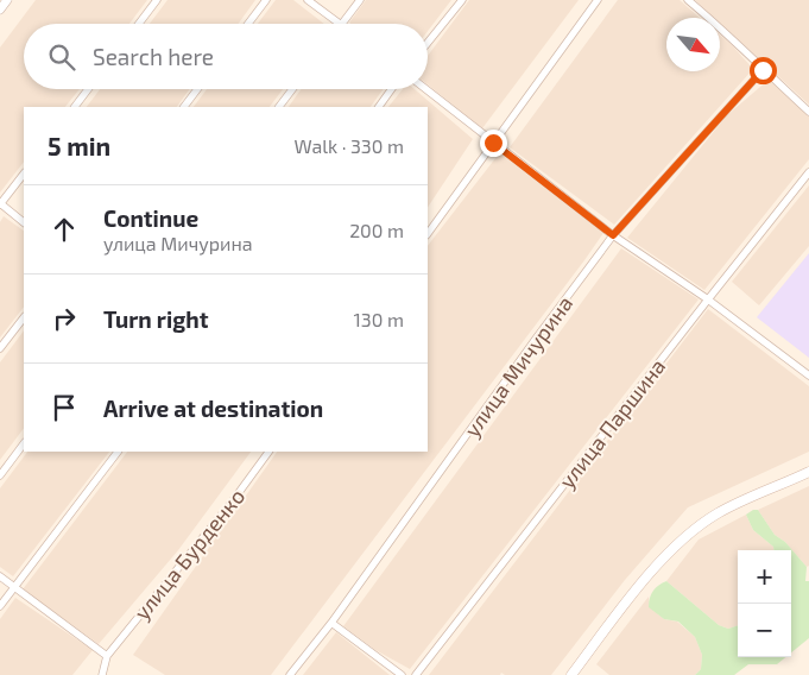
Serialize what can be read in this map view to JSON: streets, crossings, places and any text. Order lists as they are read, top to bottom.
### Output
{
  "streets": {
    "street": ["улица Мичурина", "улица Паршина", "улица Бурденко"]
  },
  "north": "bottom right",
  "page": {
    "search": "Search here",
    "heading": ["5 min", "Walk · 330 m"],
    "list": [
      ["Continue", "улица Мичурина", "200 m"],
      ["Turn right", "130 m"],
      "Arrive at destination"
    ],
    "map_buttons": ["+", "−"]
  }
}
